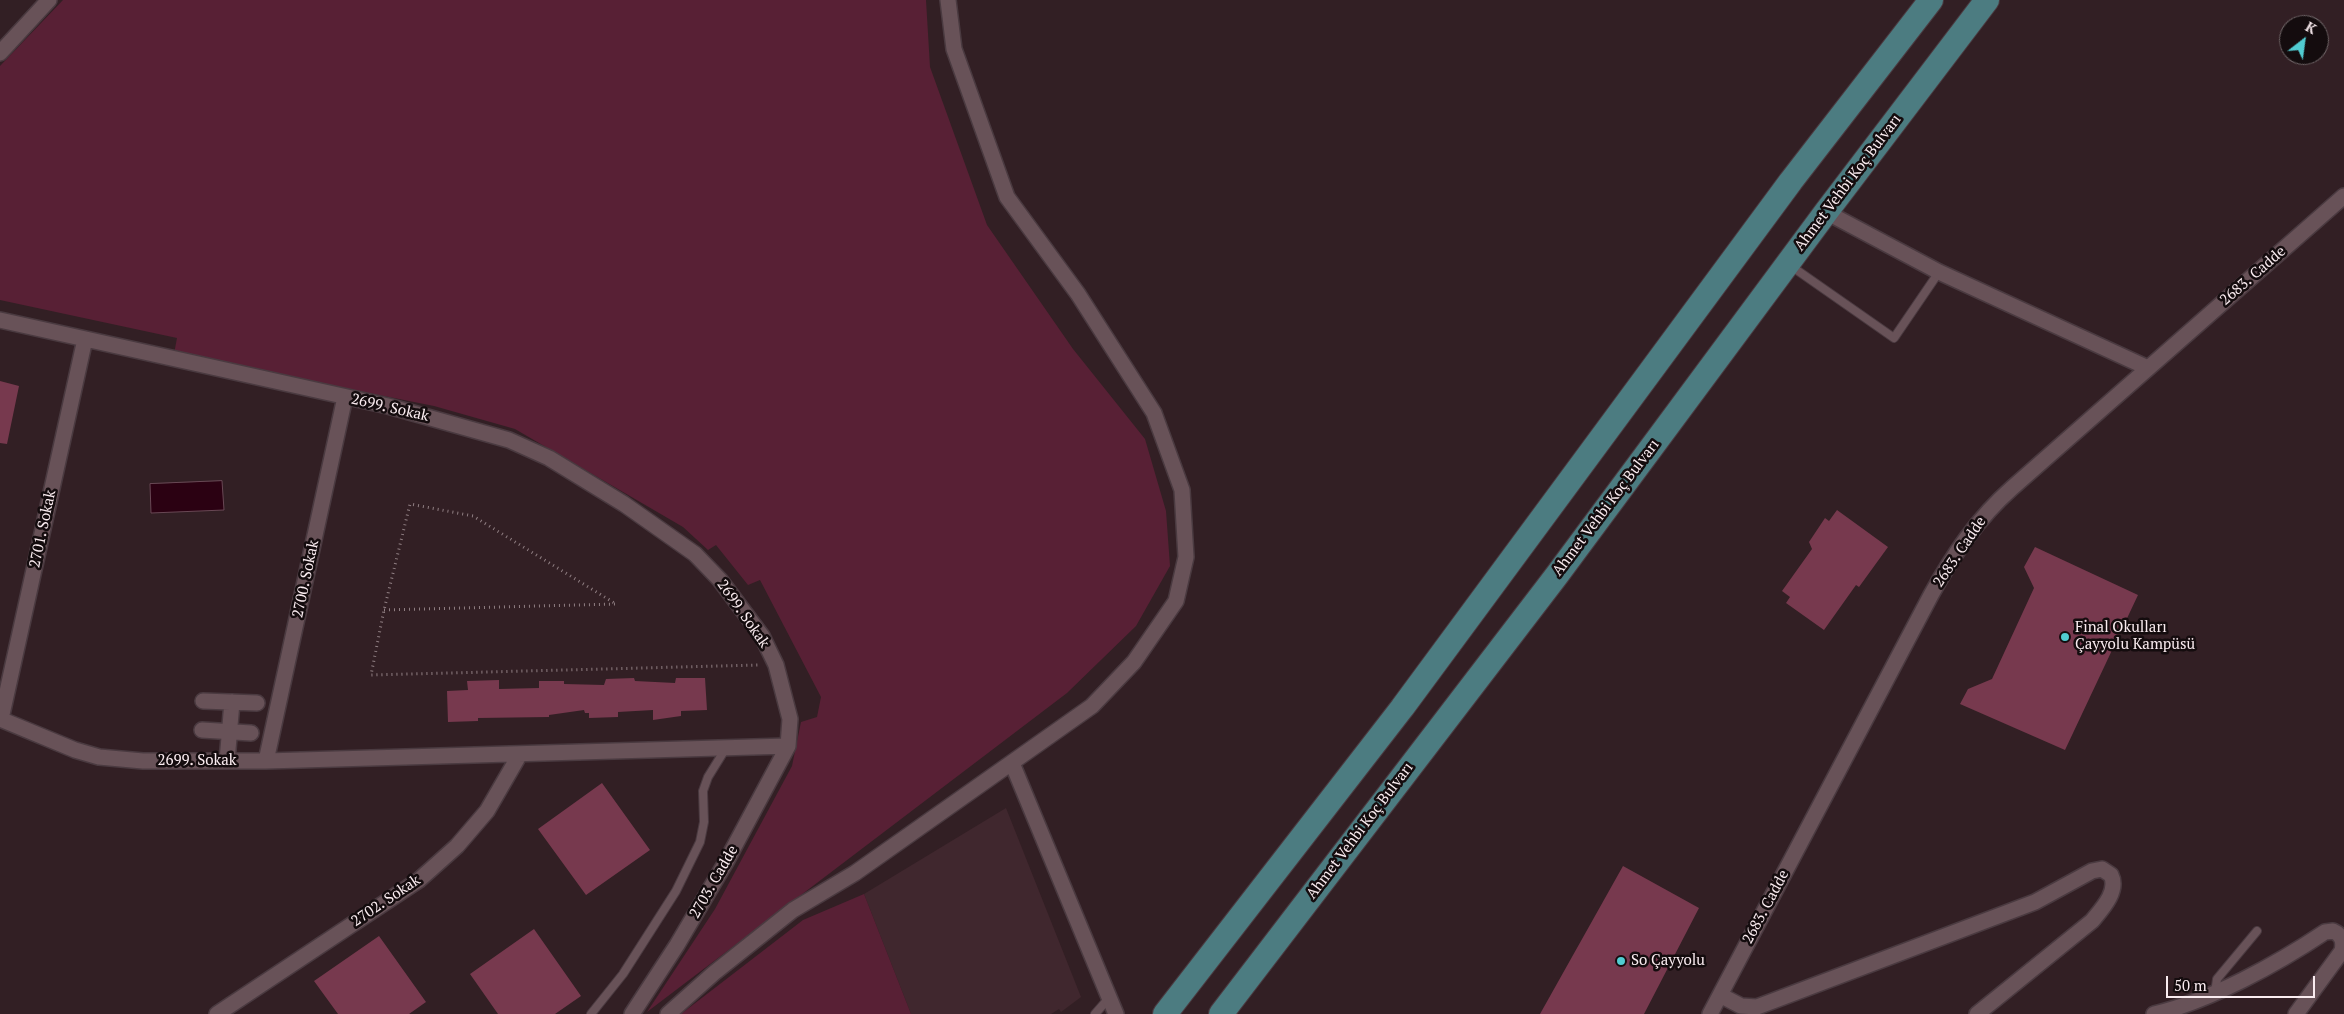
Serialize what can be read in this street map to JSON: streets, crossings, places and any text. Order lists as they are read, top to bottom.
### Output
{
  "streets": {
    "main road": ["Ahmet Vehbi Koç Bulvarı"],
    "street": [
      "2683. Cadde",
      "2699. Sokak",
      "2701. Sokak",
      "2700. Sokak",
      "2703. Cadde",
      "2702. Sokak"
    ]
  },
  "crossings": [
    ["2699. Sokak", "2701. Sokak"],
    ["2699. Sokak", "2700. Sokak"],
    ["2699. Sokak", "2703. Cadde"],
    ["2699. Sokak", "2702. Sokak"]
  ],
  "places": ["Final Okulları Çayyolu Kampüsü", "So Çayyolu"],
  "scale_bar": "50 m",
  "north": "top right"
}
